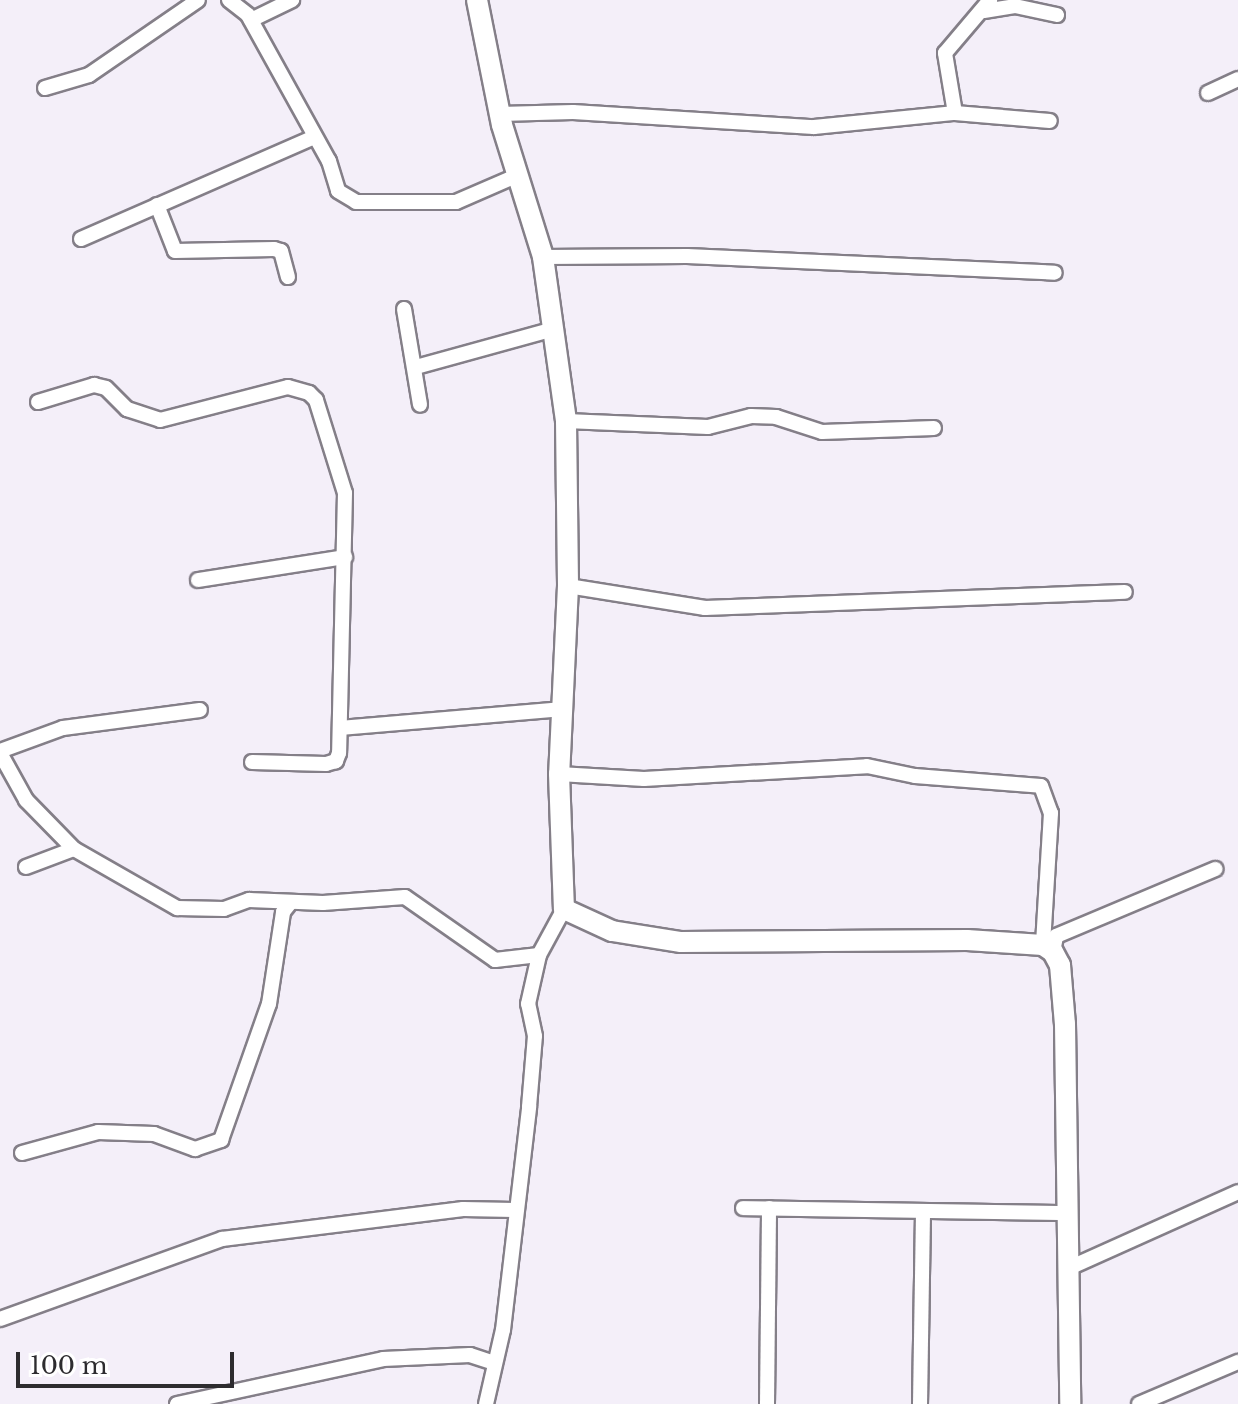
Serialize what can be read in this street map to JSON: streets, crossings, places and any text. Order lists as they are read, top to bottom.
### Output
{
  "scale_bar": "100 m"
}
